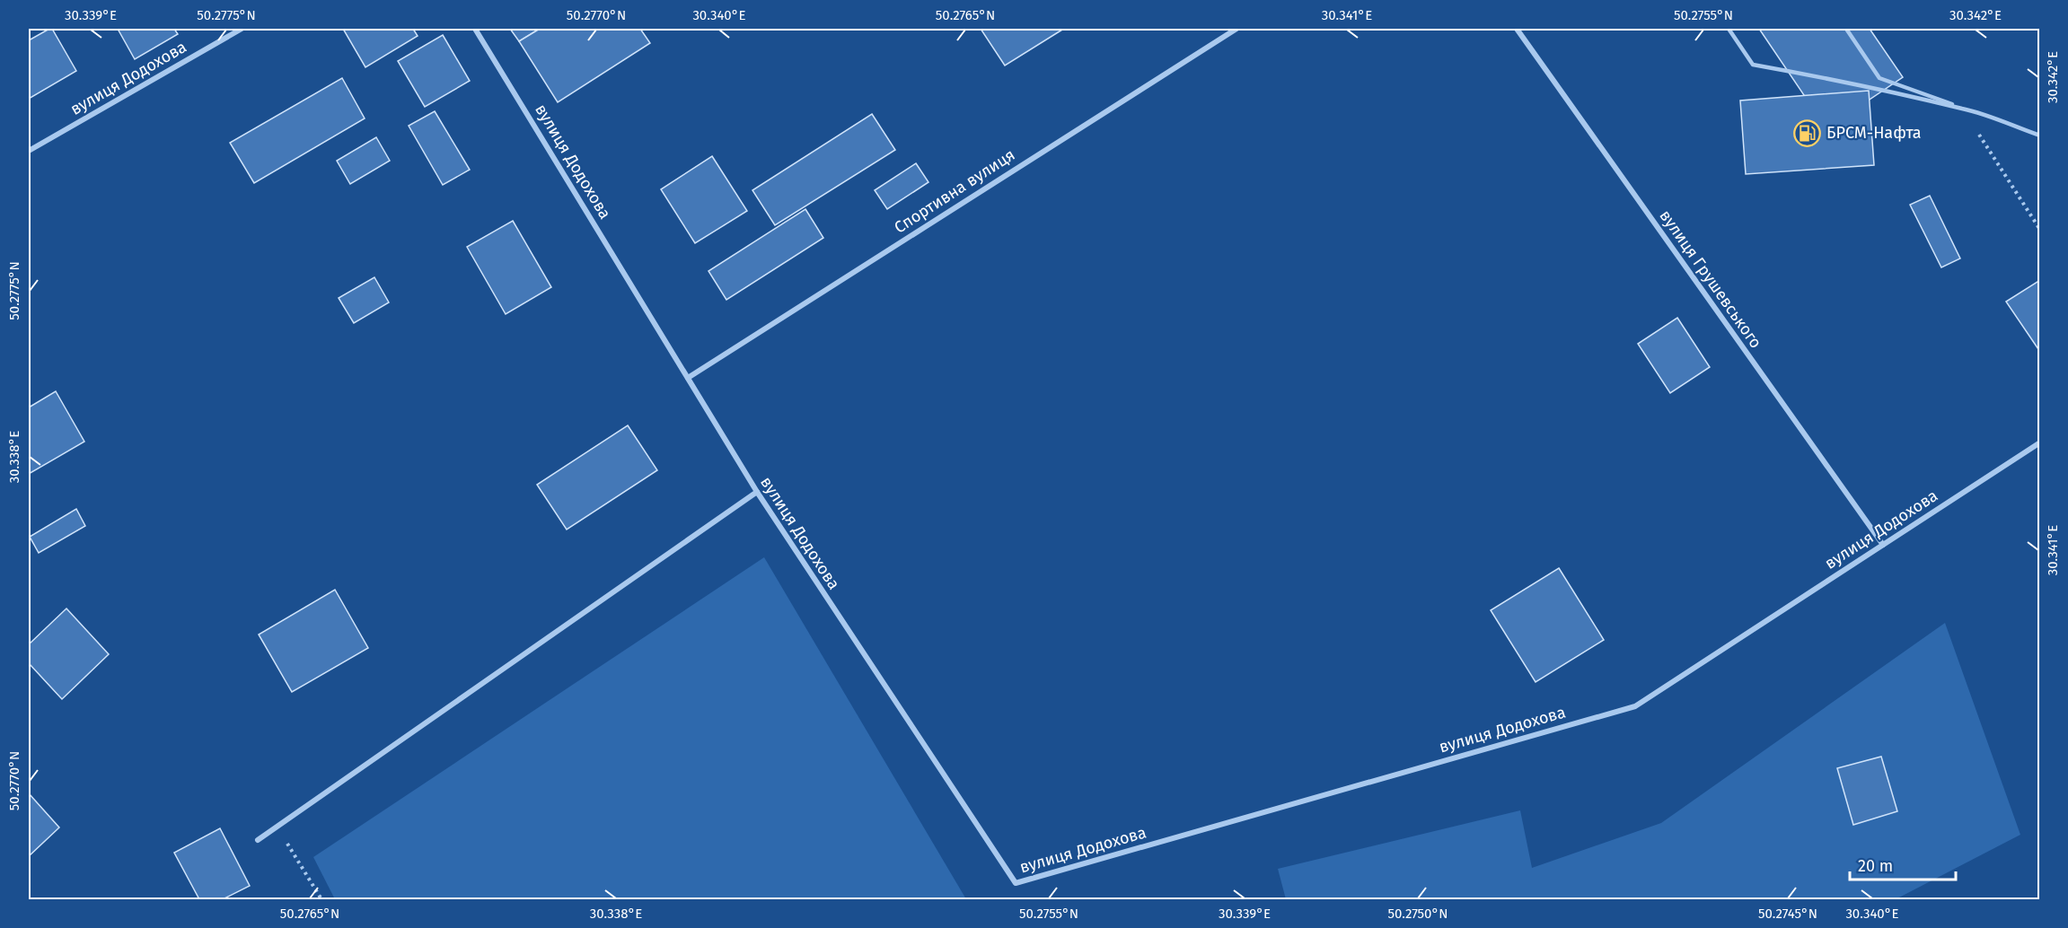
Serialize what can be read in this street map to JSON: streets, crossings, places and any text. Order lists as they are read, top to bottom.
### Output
{
  "streets": {
    "street": ["вулиця Додохова", "Спортивна вулиця", "вулиця Грушевського"]
  },
  "crossings": [
    ["вулиця Додохова", "Спортивна вулиця"],
    ["вулиця Додохова", "вулиця Грушевського"]
  ],
  "places": {
    "fuel station": ["БРСМ-Нафта"]
  },
  "scale_bar": "20 m",
  "coordinates": [
    "30.339°E",
    "50.2775°N",
    "50.2770°N",
    "30.340°E",
    "50.2765°N",
    "30.341°E",
    "50.2755°N",
    "30.342°E",
    "30.338°E",
    "50.2750°N",
    "50.2745°N"
  ]
}
